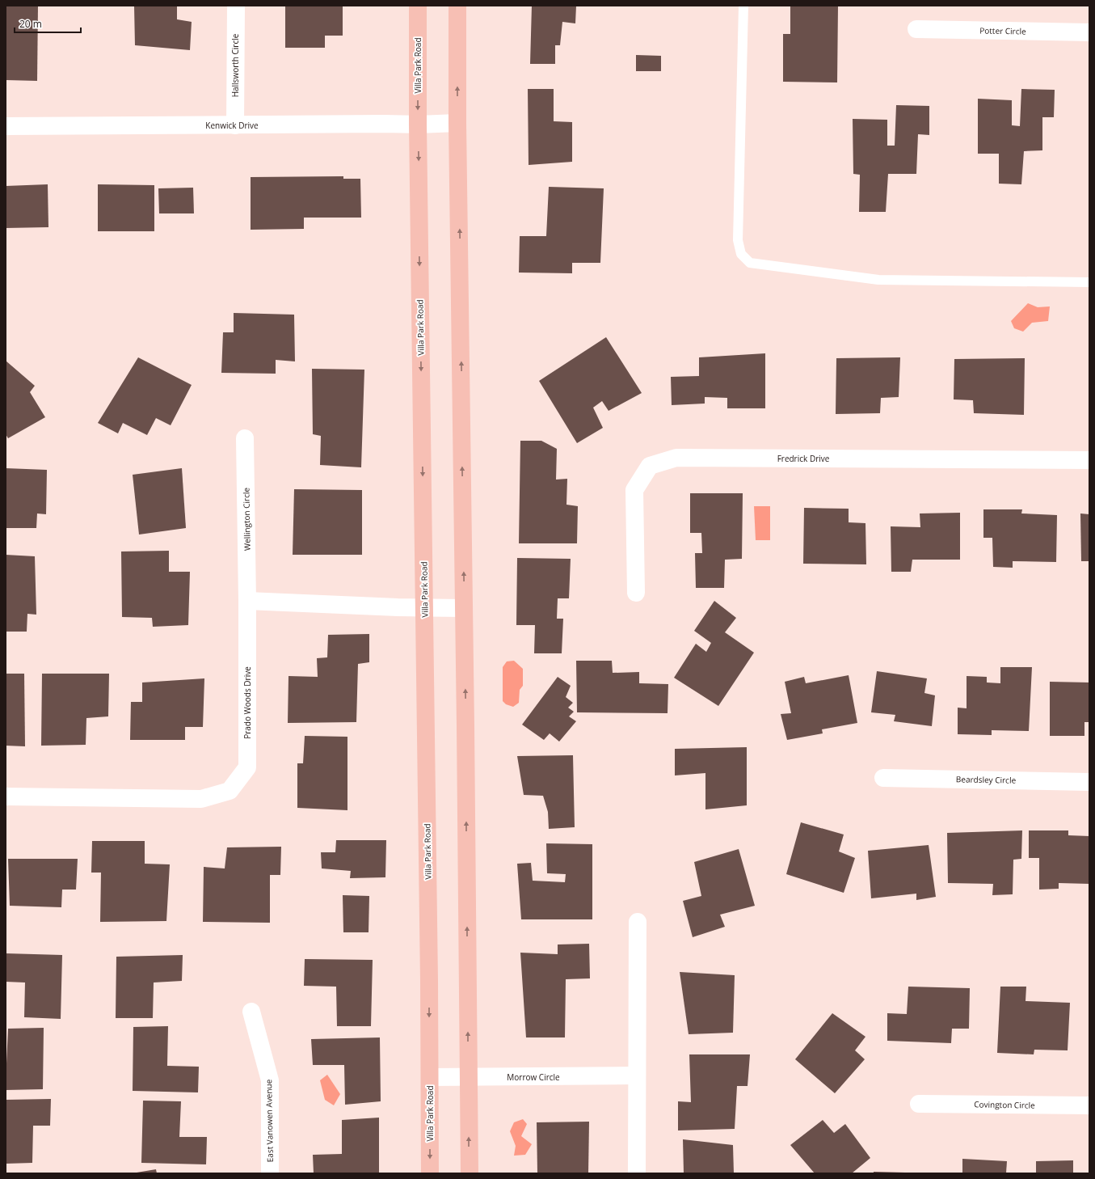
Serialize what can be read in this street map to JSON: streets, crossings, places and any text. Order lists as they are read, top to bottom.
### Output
{
  "streets": {
    "main road": ["Villa Park Road"],
    "street": [
      "Potter Circle",
      "Hallsworth Circle",
      "Kenwick Drive",
      "Fredrick Drive",
      "Wellington Circle",
      "Prado Woods Drive",
      "Beardsley Circle",
      "Morrow Circle",
      "Covington Circle",
      "East Vanowen Avenue"
    ]
  },
  "crossings": [
    ["Hallsworth Circle", "Kenwick Drive"],
    ["Villa Park Road", "Kenwick Drive"],
    ["Villa Park Road", "Morrow Circle"],
    ["Wellington Circle", "Prado Woods Drive"]
  ],
  "scale_bar": "20 m"
}
